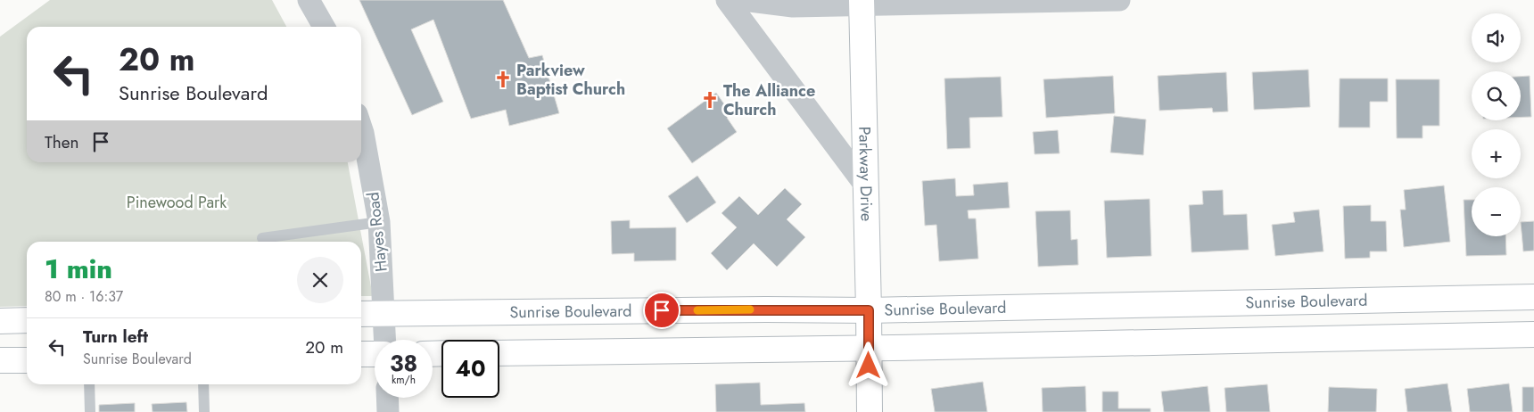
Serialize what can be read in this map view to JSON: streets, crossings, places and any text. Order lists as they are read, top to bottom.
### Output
{
  "streets": {
    "main road": ["Parkway Drive", "Sunrise Boulevard"],
    "street": ["Hayes Road"]
  },
  "crossings": [
    ["Parkway Drive", "Sunrise Boulevard"],
    ["Hayes Road", "Sunrise Boulevard"]
  ],
  "parks": ["Pinewood Park"],
  "places": {
    "church": ["Parkview Baptist Church", "The Alliance Church"]
  },
  "page": {
    "map_buttons": ["+", "−"],
    "turn": ["20 m", "Sunrise Boulevard"],
    "then": "Then",
    "heading": ["1 min", "80 m · 16:37"],
    "list": [
      {
        "name": "Turn left",
        "note": "Sunrise Boulevard",
        "value": "20 m"
      }
    ],
    "speed": "38 km/h",
    "limit": "40"
  }
}
